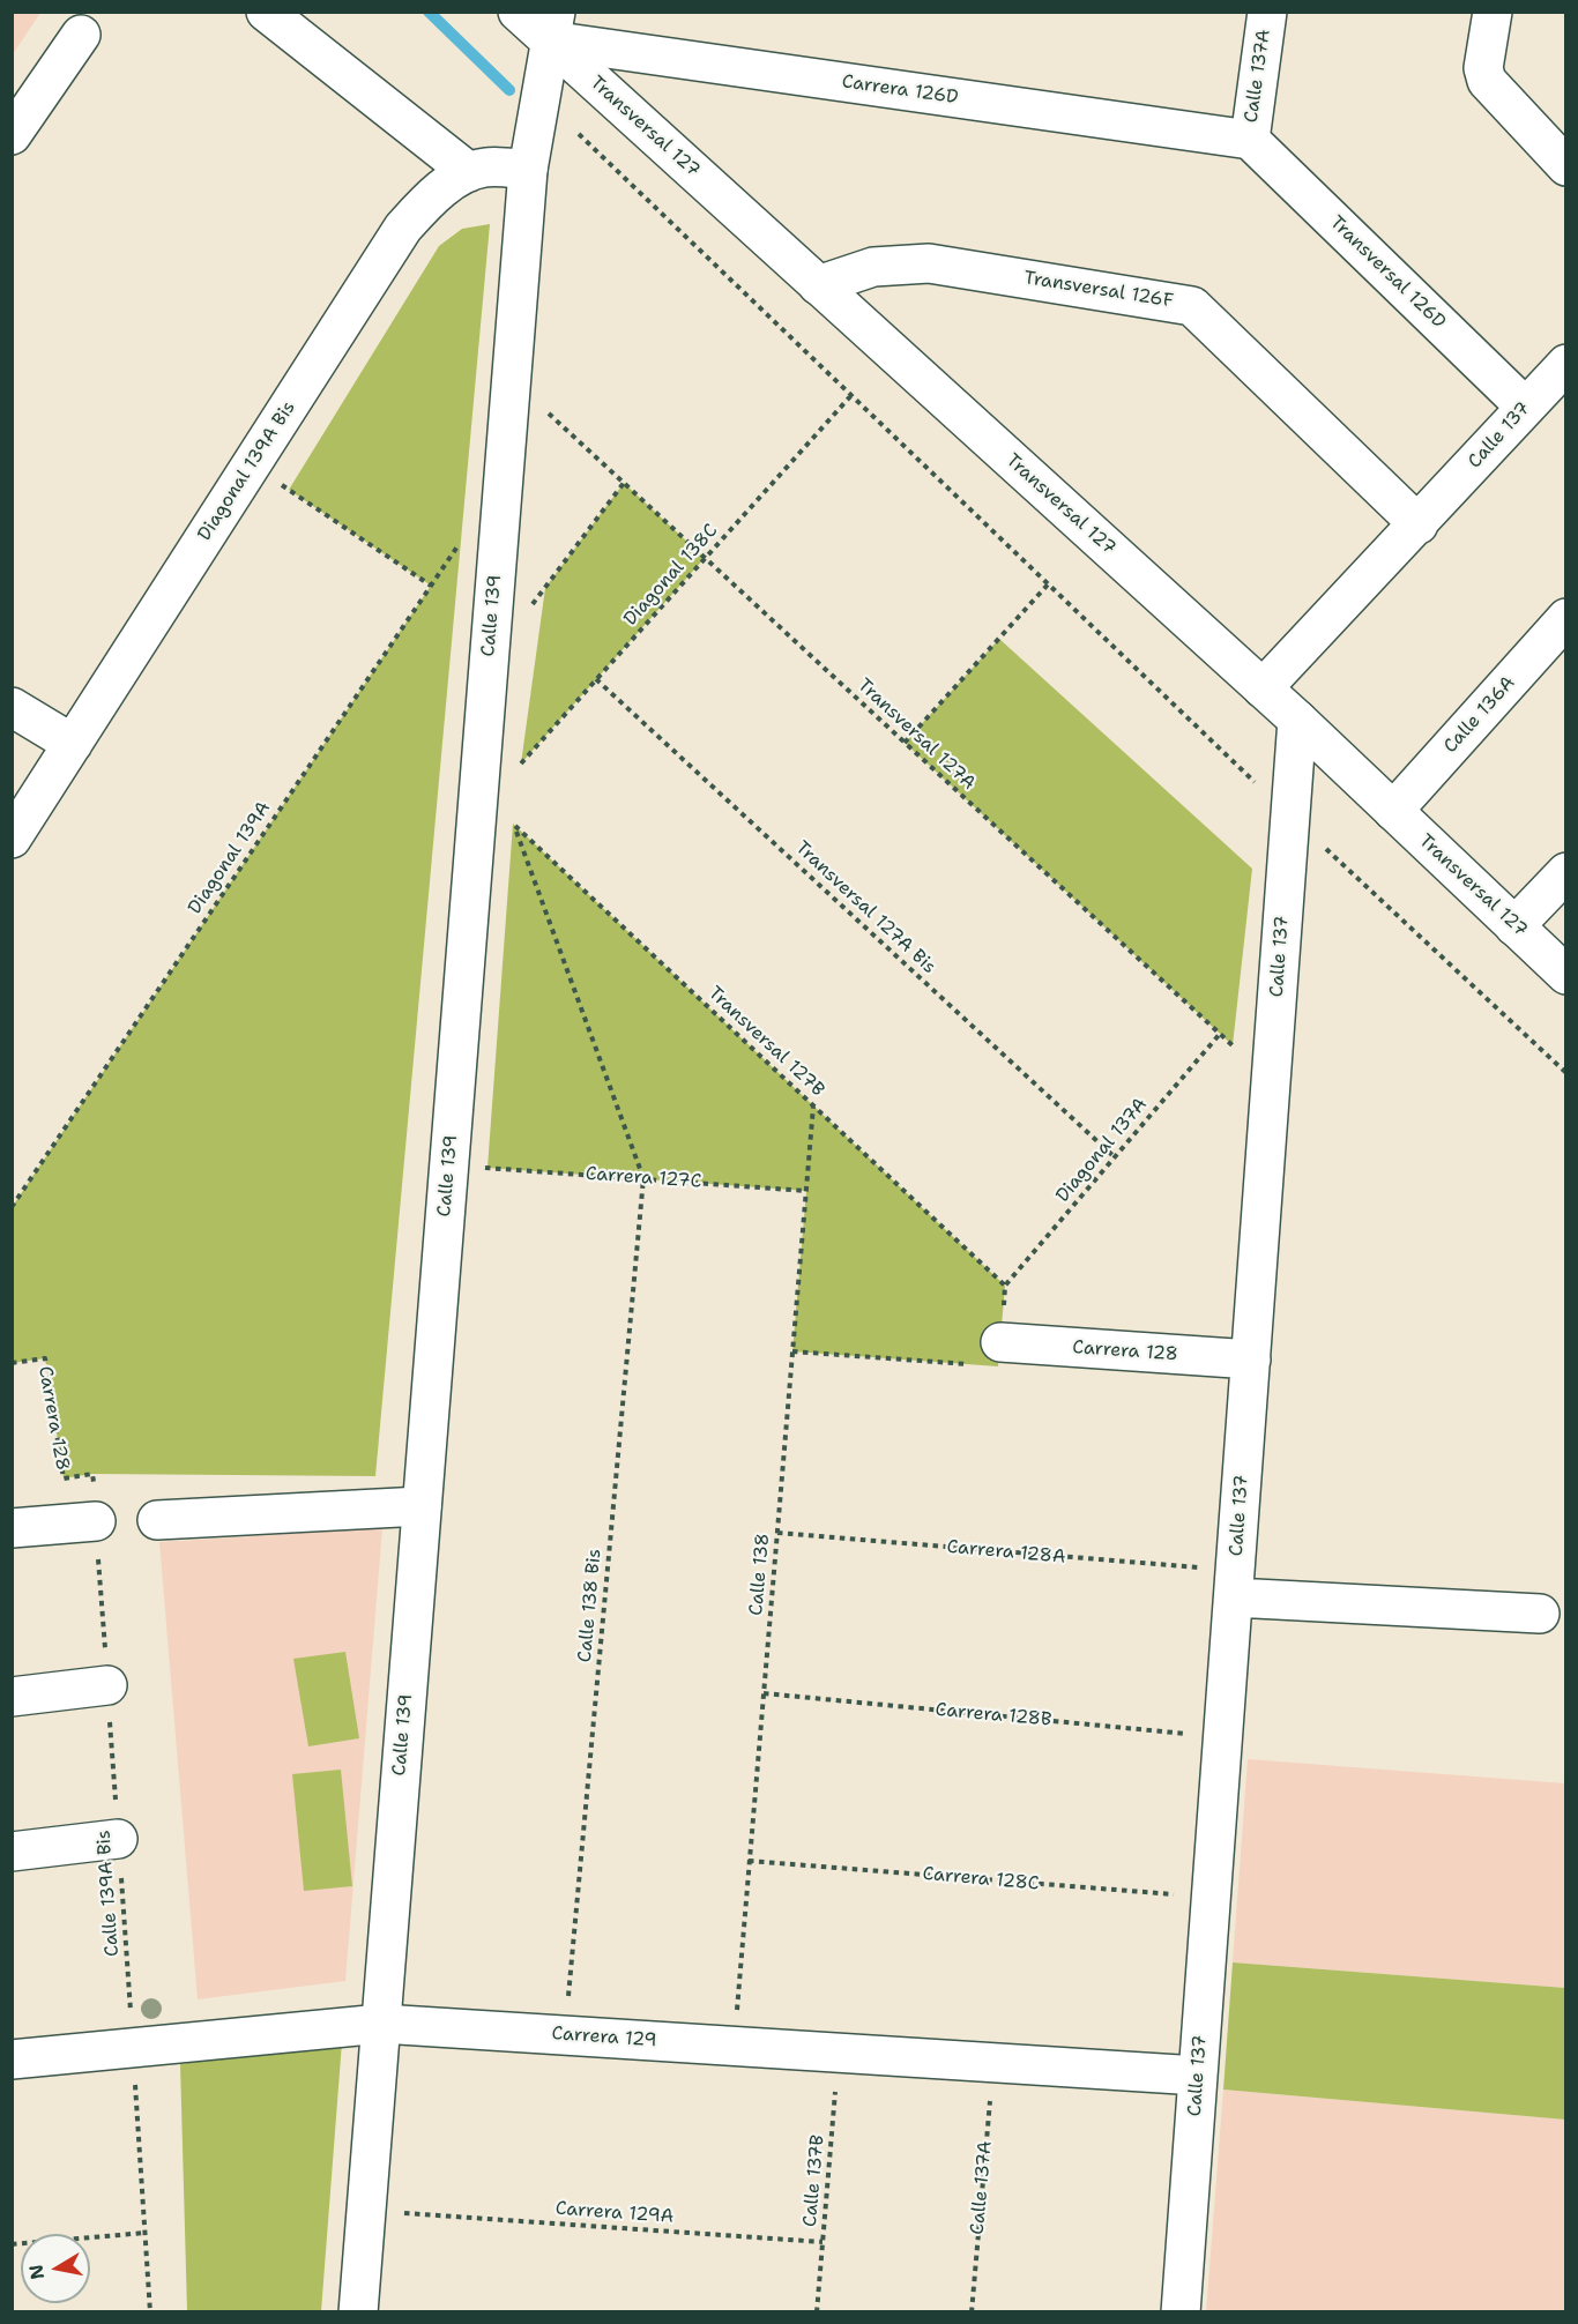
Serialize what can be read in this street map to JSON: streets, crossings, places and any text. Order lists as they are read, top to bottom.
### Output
{
  "streets": {
    "street": [
      "Calle 137A",
      "Carrera 126D",
      "Transversal 127",
      "Transversal 126D",
      "Transversal 126F",
      "Calle 137",
      "Diagonal 139A Bis",
      "Calle 139",
      "Calle 136A",
      "Carrera 128",
      "Carrera 129"
    ],
    "path": [
      "Diagonal 138C",
      "Transversal 127A",
      "Diagonal 139A",
      "Transversal 127A Bis",
      "Transversal 127B",
      "Diagonal 137A",
      "Carrera 127C",
      "Carrera 128A",
      "Calle 138",
      "Calle 138 Bis",
      "Carrera 128B",
      "Carrera 128C",
      "Calle 139A Bis",
      "Calle 137B",
      "Carrera 129A"
    ]
  },
  "crossings": [
    ["Calle 137A", "Carrera 126D"],
    ["Calle 137A", "Transversal 126D"],
    ["Calle 137A", "Carrera 129"],
    ["Carrera 126D", "Transversal 127"],
    ["Carrera 126D", "Transversal 126D"],
    ["Carrera 126D", "Calle 139"],
    ["Transversal 127", "Transversal 126F"],
    ["Transversal 127", "Calle 137"],
    ["Transversal 127", "Calle 139"],
    ["Transversal 127", "Calle 136A"],
    ["Transversal 126D", "Calle 137"],
    ["Transversal 126F", "Calle 137"],
    ["Calle 137", "Transversal 127A"],
    ["Calle 137", "Carrera 128"],
    ["Calle 137", "Carrera 128A"],
    ["Calle 137", "Carrera 128B"],
    ["Calle 137", "Carrera 128C"],
    ["Calle 137", "Carrera 129"],
    ["Diagonal 139A Bis", "Calle 139"],
    ["Diagonal 138C", "Transversal 127A"],
    ["Diagonal 138C", "Transversal 127A Bis"],
    ["Calle 139", "Carrera 129"],
    ["Transversal 127A", "Diagonal 137A"],
    ["Transversal 127A Bis", "Diagonal 137A"],
    ["Transversal 127B", "Diagonal 137A"],
    ["Transversal 127B", "Calle 138"],
    ["Carrera 127C", "Calle 138"],
    ["Carrera 127C", "Calle 138 Bis"],
    ["Carrera 128", "Calle 139A Bis"],
    ["Carrera 128A", "Calle 138"],
    ["Calle 138", "Carrera 128B"],
    ["Calle 138", "Carrera 128C"],
    ["Calle 138", "Carrera 129"],
    ["Calle 138 Bis", "Carrera 129"],
    ["Calle 139A Bis", "Carrera 129"],
    ["Carrera 129", "Calle 137B"],
    ["Calle 137B", "Carrera 129A"]
  ],
  "north": "left"
}
